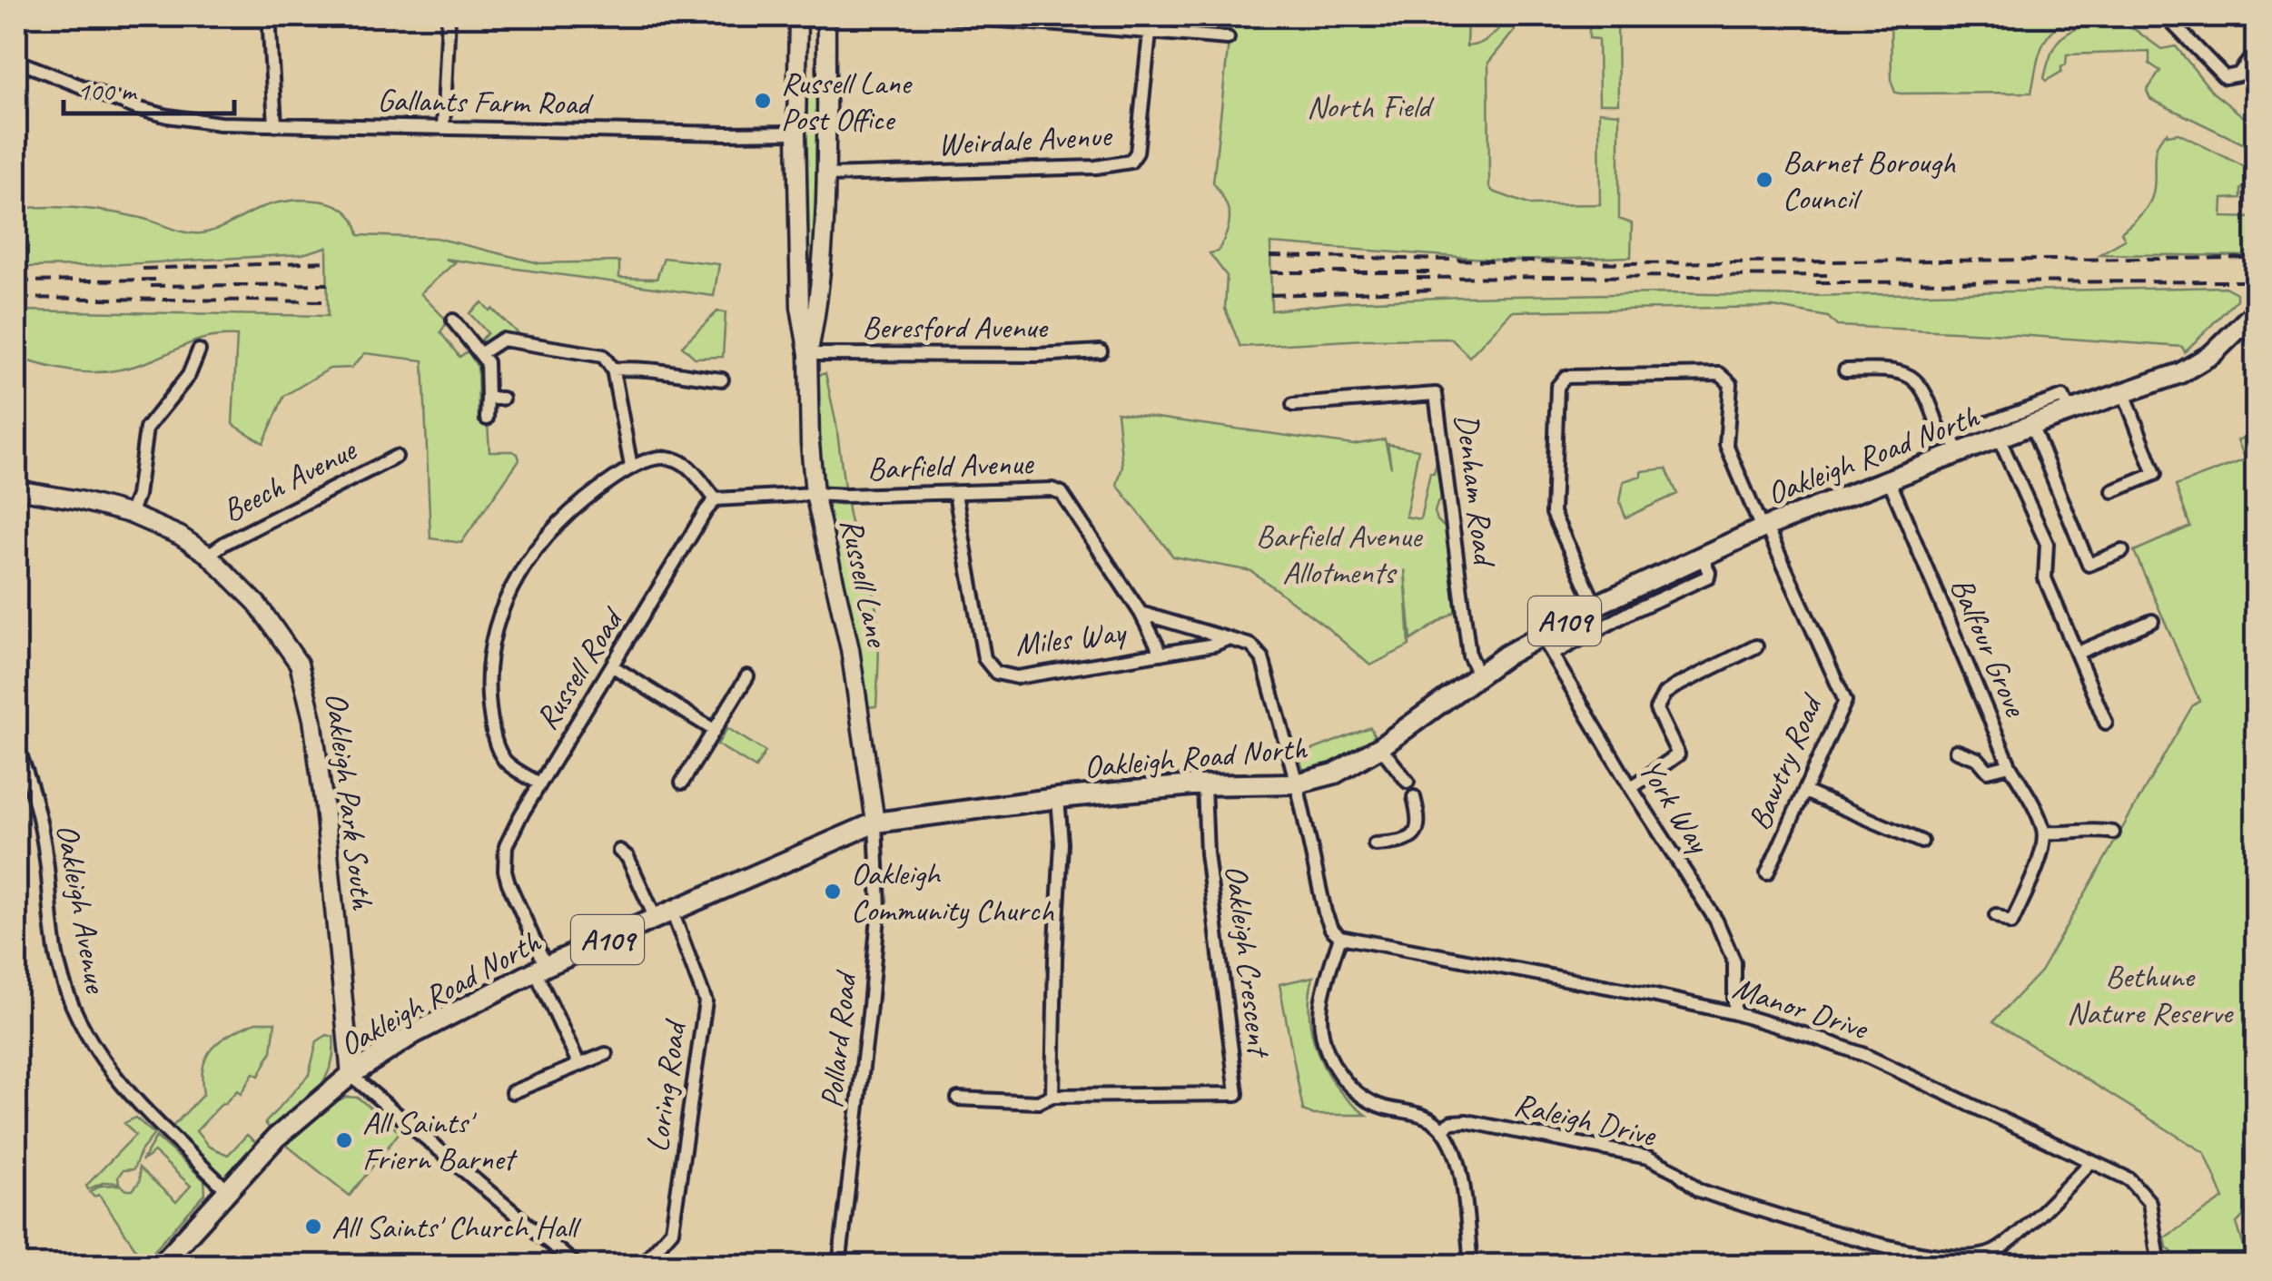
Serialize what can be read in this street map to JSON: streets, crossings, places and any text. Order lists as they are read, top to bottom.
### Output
{
  "streets": {
    "main road": [
      "Oakleigh Road North",
      "Russell Lane",
      "A109",
      "Oakleigh Park South"
    ],
    "street": [
      "Gallants Farm Road",
      "Weirdale Avenue",
      "Beresford Avenue",
      "Barfield Avenue",
      "Beech Avenue",
      "Denham Road",
      "Miles Way",
      "Balfour Grove",
      "Russell Road",
      "Bawtry Road",
      "York Way",
      "Oakleigh Avenue",
      "Oakleigh Crescent",
      "Manor Drive",
      "Pollard Road",
      "Loring Road",
      "Raleigh Drive"
    ]
  },
  "crossings": [
    ["Gallants Farm Road", "Russell Lane"],
    ["Weirdale Avenue", "Russell Lane"],
    ["Beresford Avenue", "Russell Lane"],
    ["Oakleigh Road North", "Denham Road"],
    ["Oakleigh Road North", "Russell Lane"],
    ["Oakleigh Road North", "Balfour Grove"],
    ["Oakleigh Road North", "Russell Road"],
    ["Oakleigh Road North", "Bawtry Road"],
    ["Oakleigh Road North", "Oakleigh Park South"],
    ["Oakleigh Road North", "York Way"],
    ["Oakleigh Road North", "Oakleigh Avenue"],
    ["Oakleigh Road North", "Oakleigh Crescent"],
    ["Oakleigh Road North", "Pollard Road"],
    ["Oakleigh Road North", "Loring Road"],
    ["Barfield Avenue", "Russell Lane"],
    ["Barfield Avenue", "Miles Way"],
    ["Beech Avenue", "Oakleigh Park South"],
    ["Russell Lane", "Pollard Road"],
    ["York Way", "Manor Drive"],
    ["Manor Drive", "Raleigh Drive"]
  ],
  "parks": ["North Field", "Barfield Avenue Allotments", "Bethune Nature Reserve"],
  "places": [
    "Russell Lane Post Office",
    "Barnet Borough Council",
    "Oakleigh Community Church",
    "All Saints' Friern Barnet",
    "All Saints' Church Hall"
  ],
  "scale_bar": "100 m"
}
